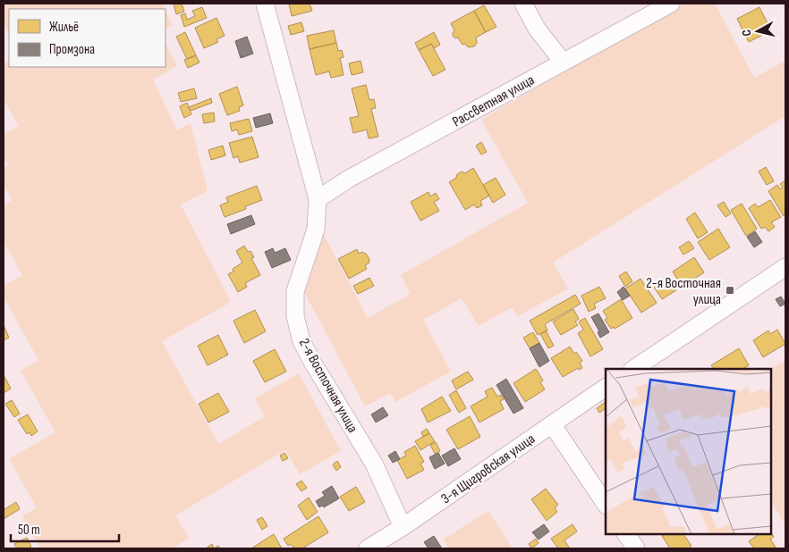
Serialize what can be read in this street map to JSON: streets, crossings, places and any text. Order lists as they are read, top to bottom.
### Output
{
  "streets": {
    "street": ["Рассветная улица", "2-я Восточная улица", "3-я Щигровская улица"]
  },
  "crossings": [
    ["Рассветная улица", "2-я Восточная улица"],
    ["2-я Восточная улица", "3-я Щигровская улица"]
  ],
  "places": {
    "transit": ["2-я Восточная улица"]
  },
  "legend": ["Жильё", "Промзона"],
  "scale_bar": "50 m",
  "north": "left"
}
